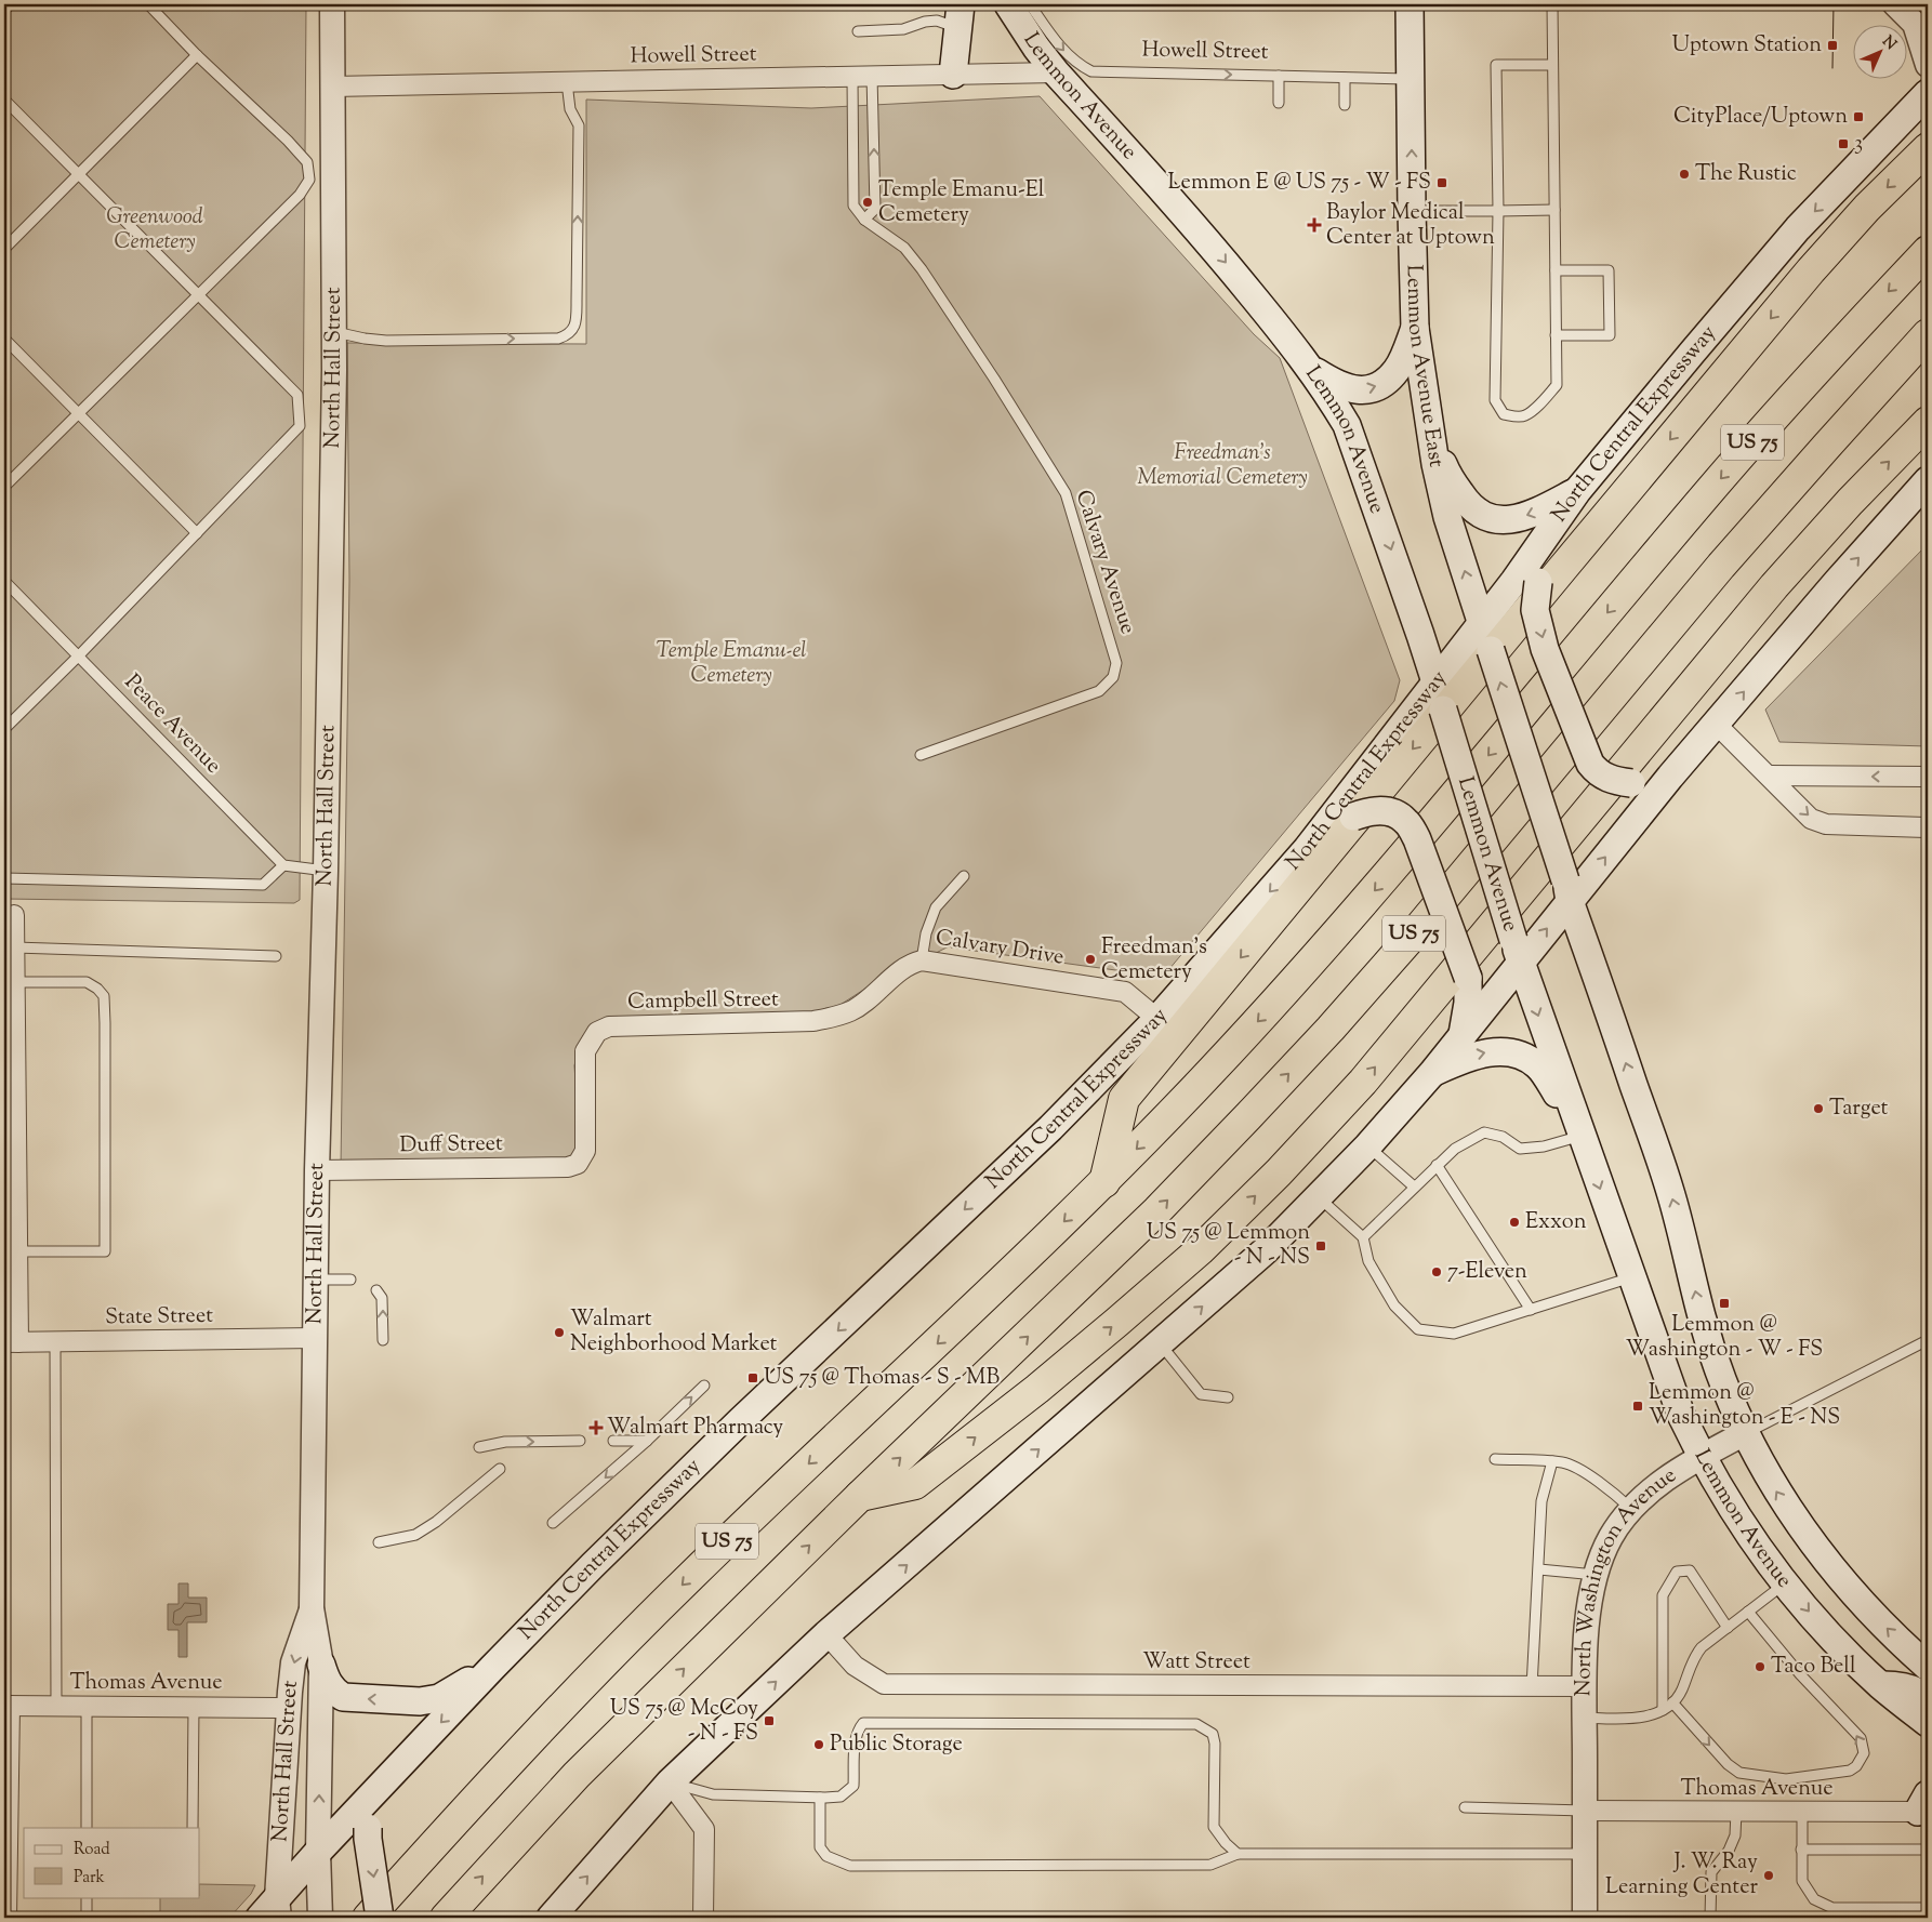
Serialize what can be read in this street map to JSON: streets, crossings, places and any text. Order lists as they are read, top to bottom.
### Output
{
  "streets": {
    "highway": ["US 75"],
    "main road": ["Lemmon Avenue", "Lemmon Avenue East", "North Central Expressway"],
    "street": [
      "Howell Street",
      "North Hall Street",
      "Calvary Drive",
      "Campbell Street",
      "Duff Street",
      "State Street",
      "North Washington Avenue",
      "Watt Street",
      "Thomas Avenue"
    ],
    "lane": ["Calvary Avenue", "Peace Avenue"]
  },
  "crossings": [
    ["Howell Street", "Lemmon Avenue"],
    ["Howell Street", "Lemmon Avenue East"],
    ["Howell Street", "North Hall Street"],
    ["Howell Street", "Calvary Avenue"],
    ["Lemmon Avenue", "Lemmon Avenue East"],
    ["Lemmon Avenue", "North Central Expressway"],
    ["Lemmon Avenue", "North Washington Avenue"],
    ["Lemmon Avenue East", "North Central Expressway"],
    ["North Hall Street", "North Central Expressway"],
    ["North Hall Street", "Duff Street"],
    ["North Hall Street", "State Street"],
    ["North Hall Street", "Thomas Avenue"],
    ["North Central Expressway", "Calvary Drive"],
    ["Calvary Drive", "Campbell Street"],
    ["Campbell Street", "Duff Street"],
    ["North Washington Avenue", "Watt Street"],
    ["North Washington Avenue", "Thomas Avenue"]
  ],
  "one_way": ["Lemmon Avenue East"],
  "parks": ["Greenwood Cemetery", "Freedman's Memorial Cemetery", "Temple Emanu-el Cemetery"],
  "places": {
    "transit": [
      "Uptown Station",
      "CityPlace/Uptown",
      "3",
      "Lemmon E @ US 75 - W - FS",
      "US 75 @ Lemmon - N - NS",
      "Lemmon @ Washington - W - FS",
      "US 75 @ Thomas - S - MB",
      "Lemmon @ Washington - E - NS",
      "US 75 @ McCoy - N - FS"
    ],
    "other": [
      "The Rustic",
      "Temple Emanu-El Cemetery",
      "Freedman's Cemetery",
      "Target",
      "Exxon",
      "7-Eleven",
      "Walmart Neighborhood Market",
      "Taco Bell",
      "Public Storage",
      "J. W. Ray Learning Center"
    ],
    "health": ["Baylor Medical Center at Uptown", "Walmart Pharmacy"]
  },
  "legend": ["Road", "Park"],
  "north": "top right"
}
